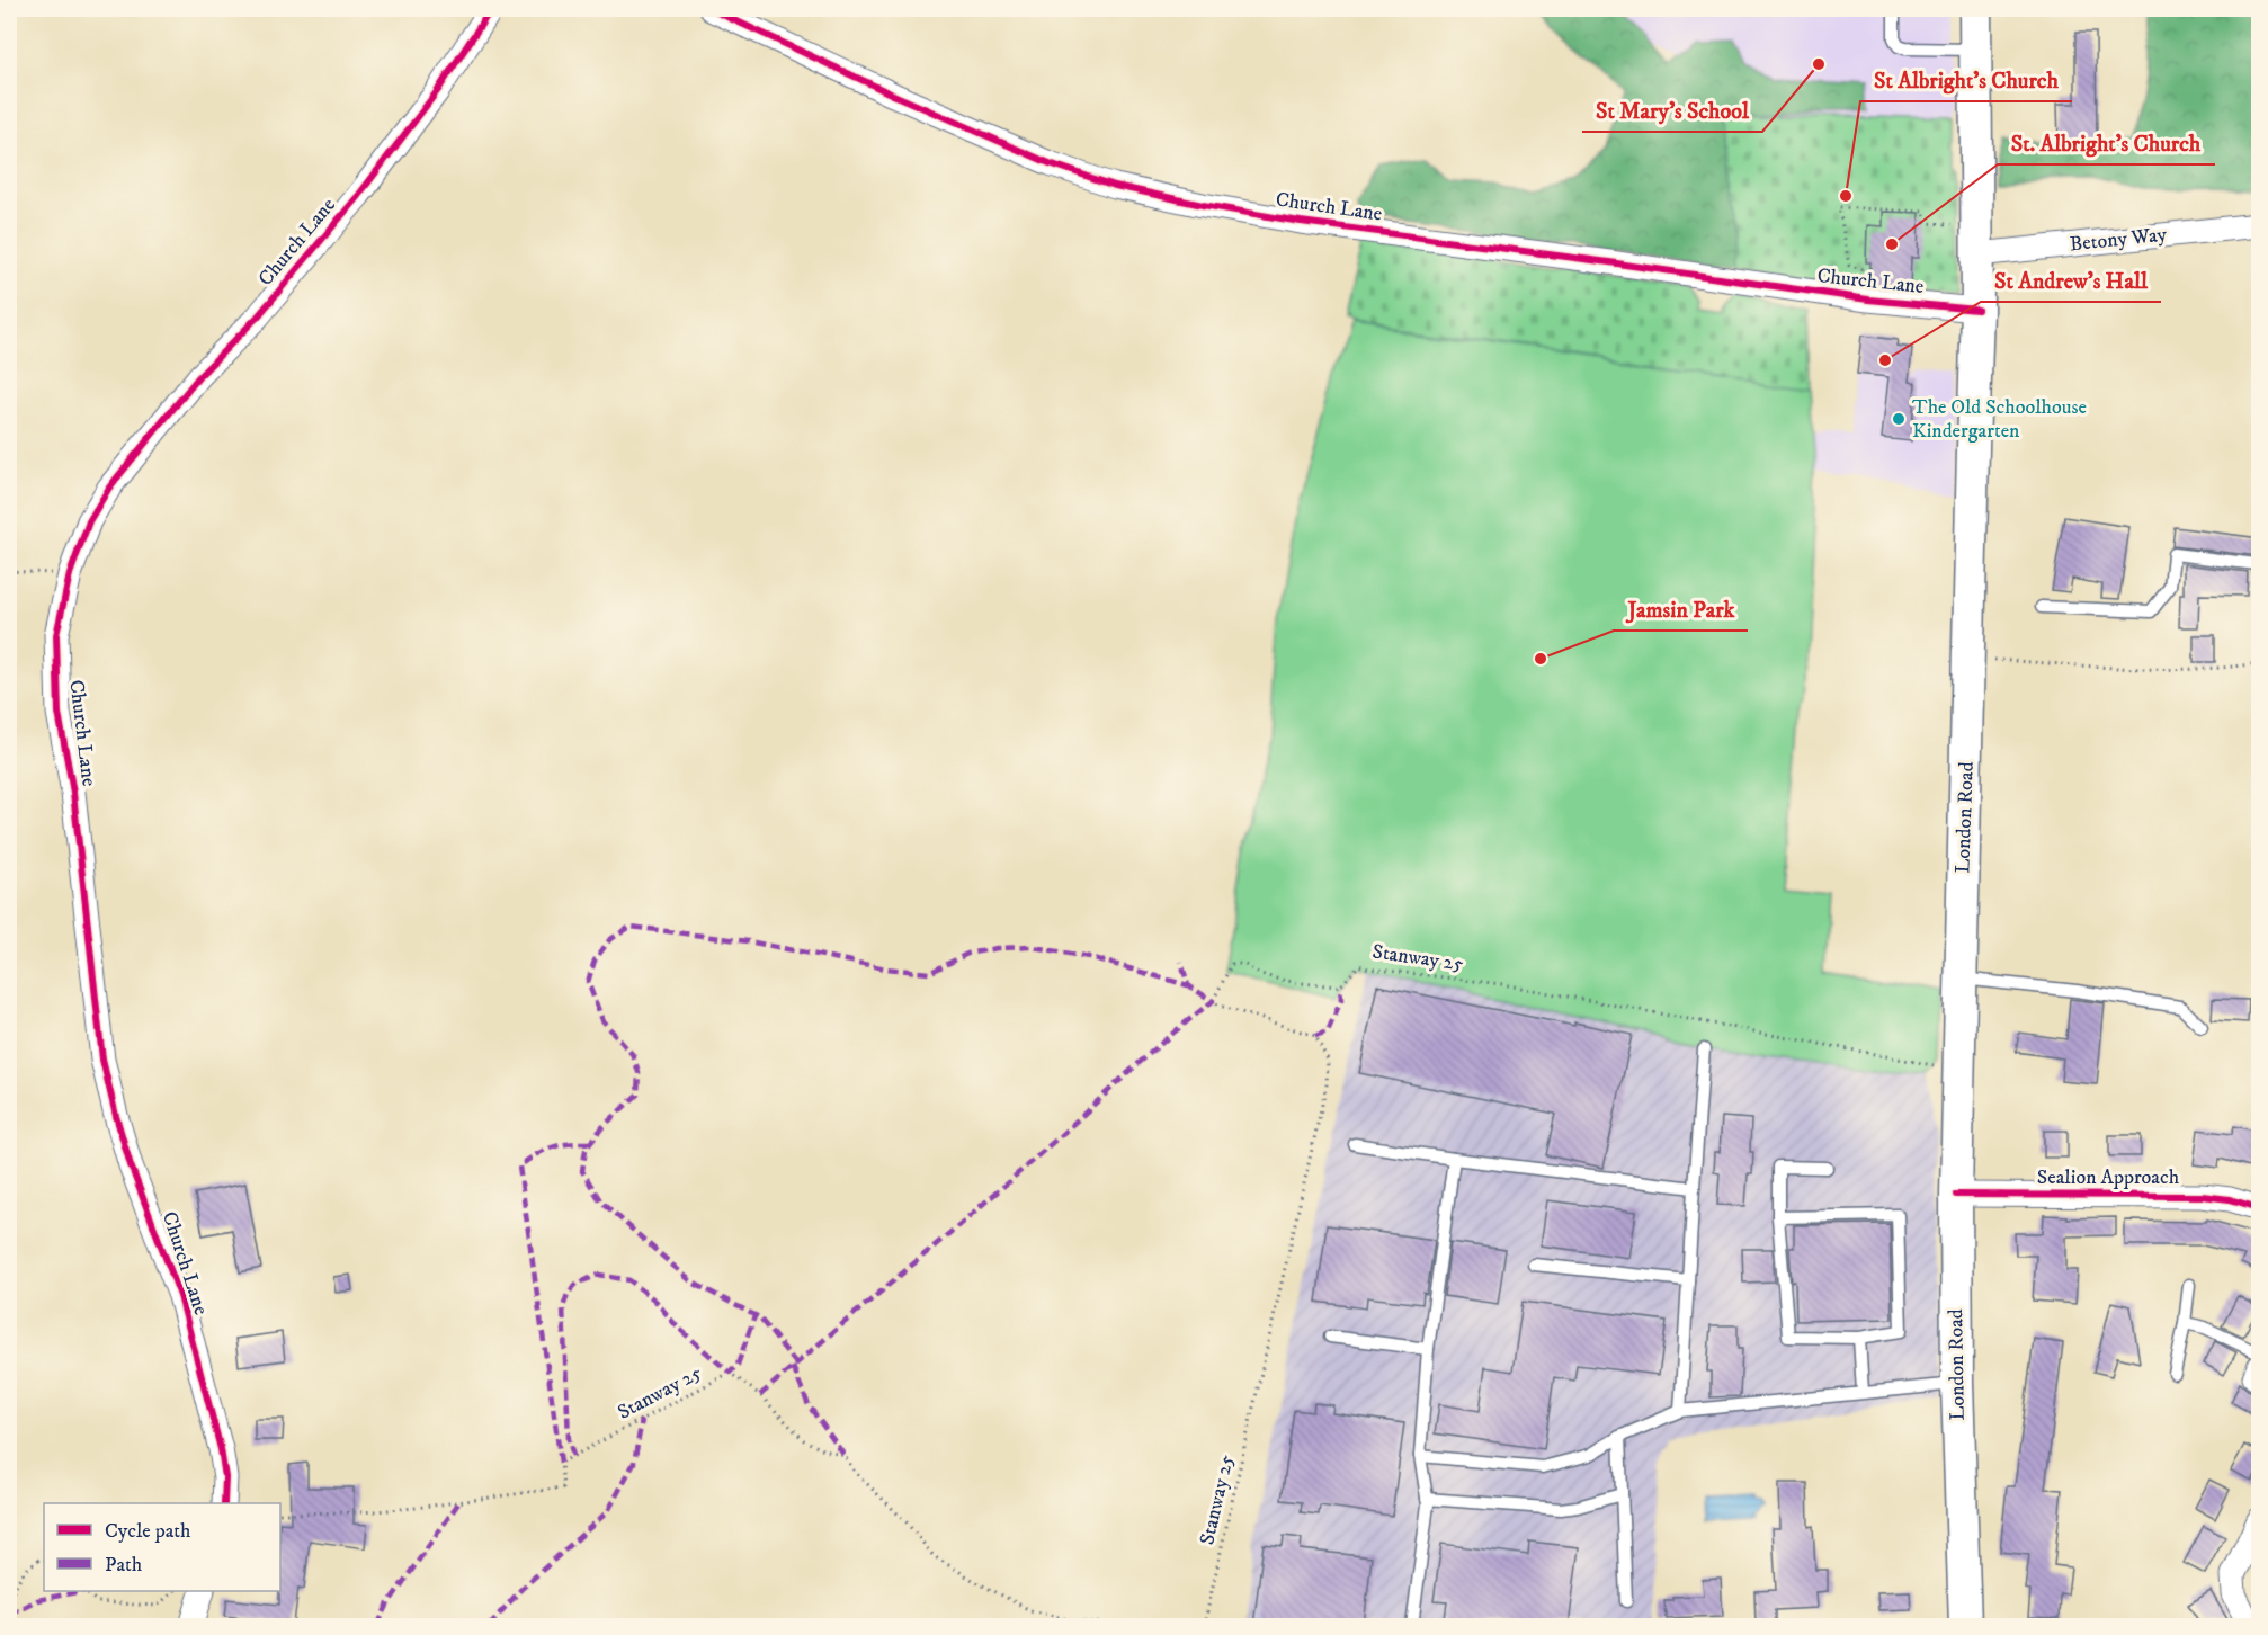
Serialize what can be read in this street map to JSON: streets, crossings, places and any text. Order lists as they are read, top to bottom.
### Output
{
  "streets": {
    "main road": ["London Road"],
    "street": ["Church Lane", "Betony Way", "Sealion Approach"],
    "path": ["Stanway 25"]
  },
  "crossings": [
    ["Church Lane", "London Road"],
    ["Betony Way", "London Road"],
    ["London Road", "Stanway 25"],
    ["London Road", "Sealion Approach"]
  ],
  "places": [
    "St Mary's School",
    "St Albright's Church",
    "St. Albright's Church",
    "St Andrew's Hall",
    "The Old Schoolhouse Kindergarten",
    "Jamsin Park"
  ],
  "legend": ["Cycle path", "Path"]
}
